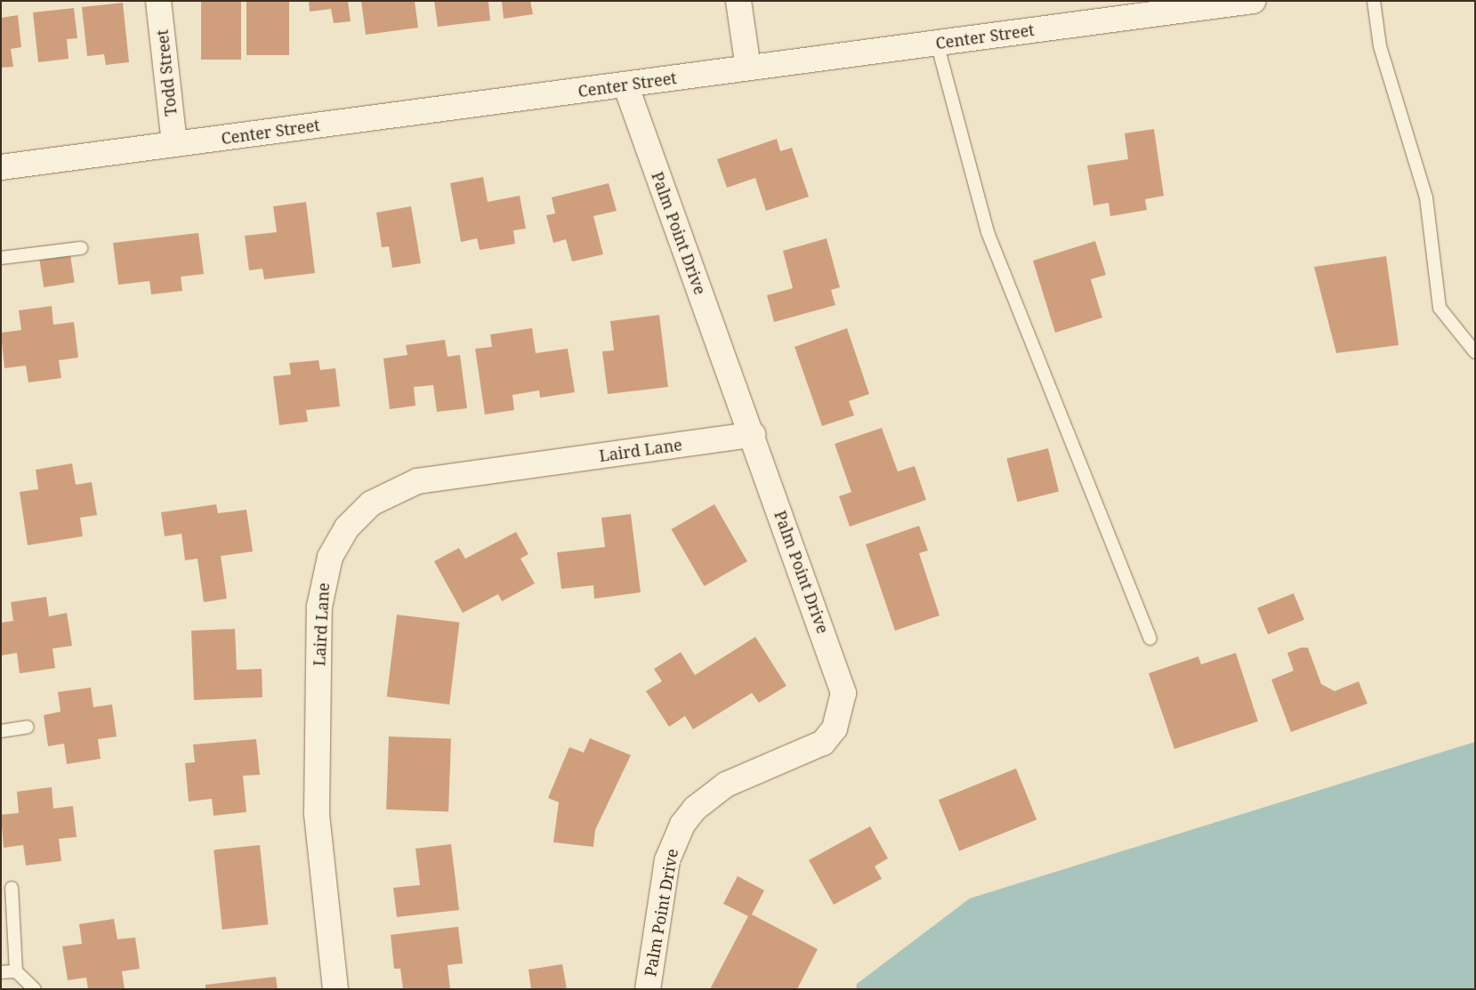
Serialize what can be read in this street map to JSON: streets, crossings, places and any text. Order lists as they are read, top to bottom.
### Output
{
  "streets": {
    "street": [
      "Center Street",
      "Todd Street",
      "Palm Point Drive",
      "Laird Lane"
    ]
  },
  "crossings": [
    ["Center Street", "Todd Street"],
    ["Center Street", "Palm Point Drive"],
    ["Palm Point Drive", "Laird Lane"]
  ]
}
